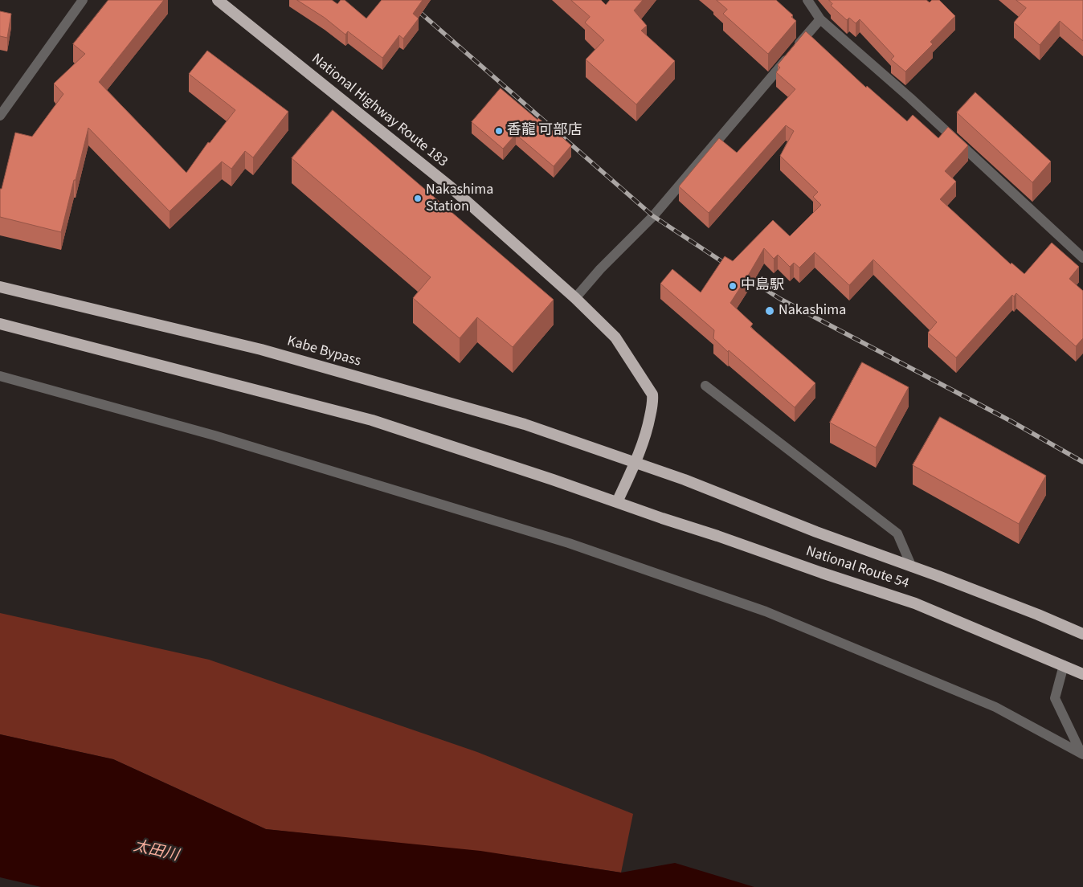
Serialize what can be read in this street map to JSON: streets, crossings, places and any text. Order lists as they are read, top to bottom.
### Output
{
  "streets": {
    "highway": ["National Highway Route 183", "Kabe Bypass", "National Route 54"]
  },
  "crossings": [
    ["National Highway Route 183", "Kabe Bypass"],
    ["National Highway Route 183", "National Route 54"],
    ["Kabe Bypass", "National Route 54"]
  ],
  "water": ["太田川"],
  "places": [
    "香龍 可部店",
    "Nakashima Station",
    "中島駅",
    "Nakashima"
  ]
}
